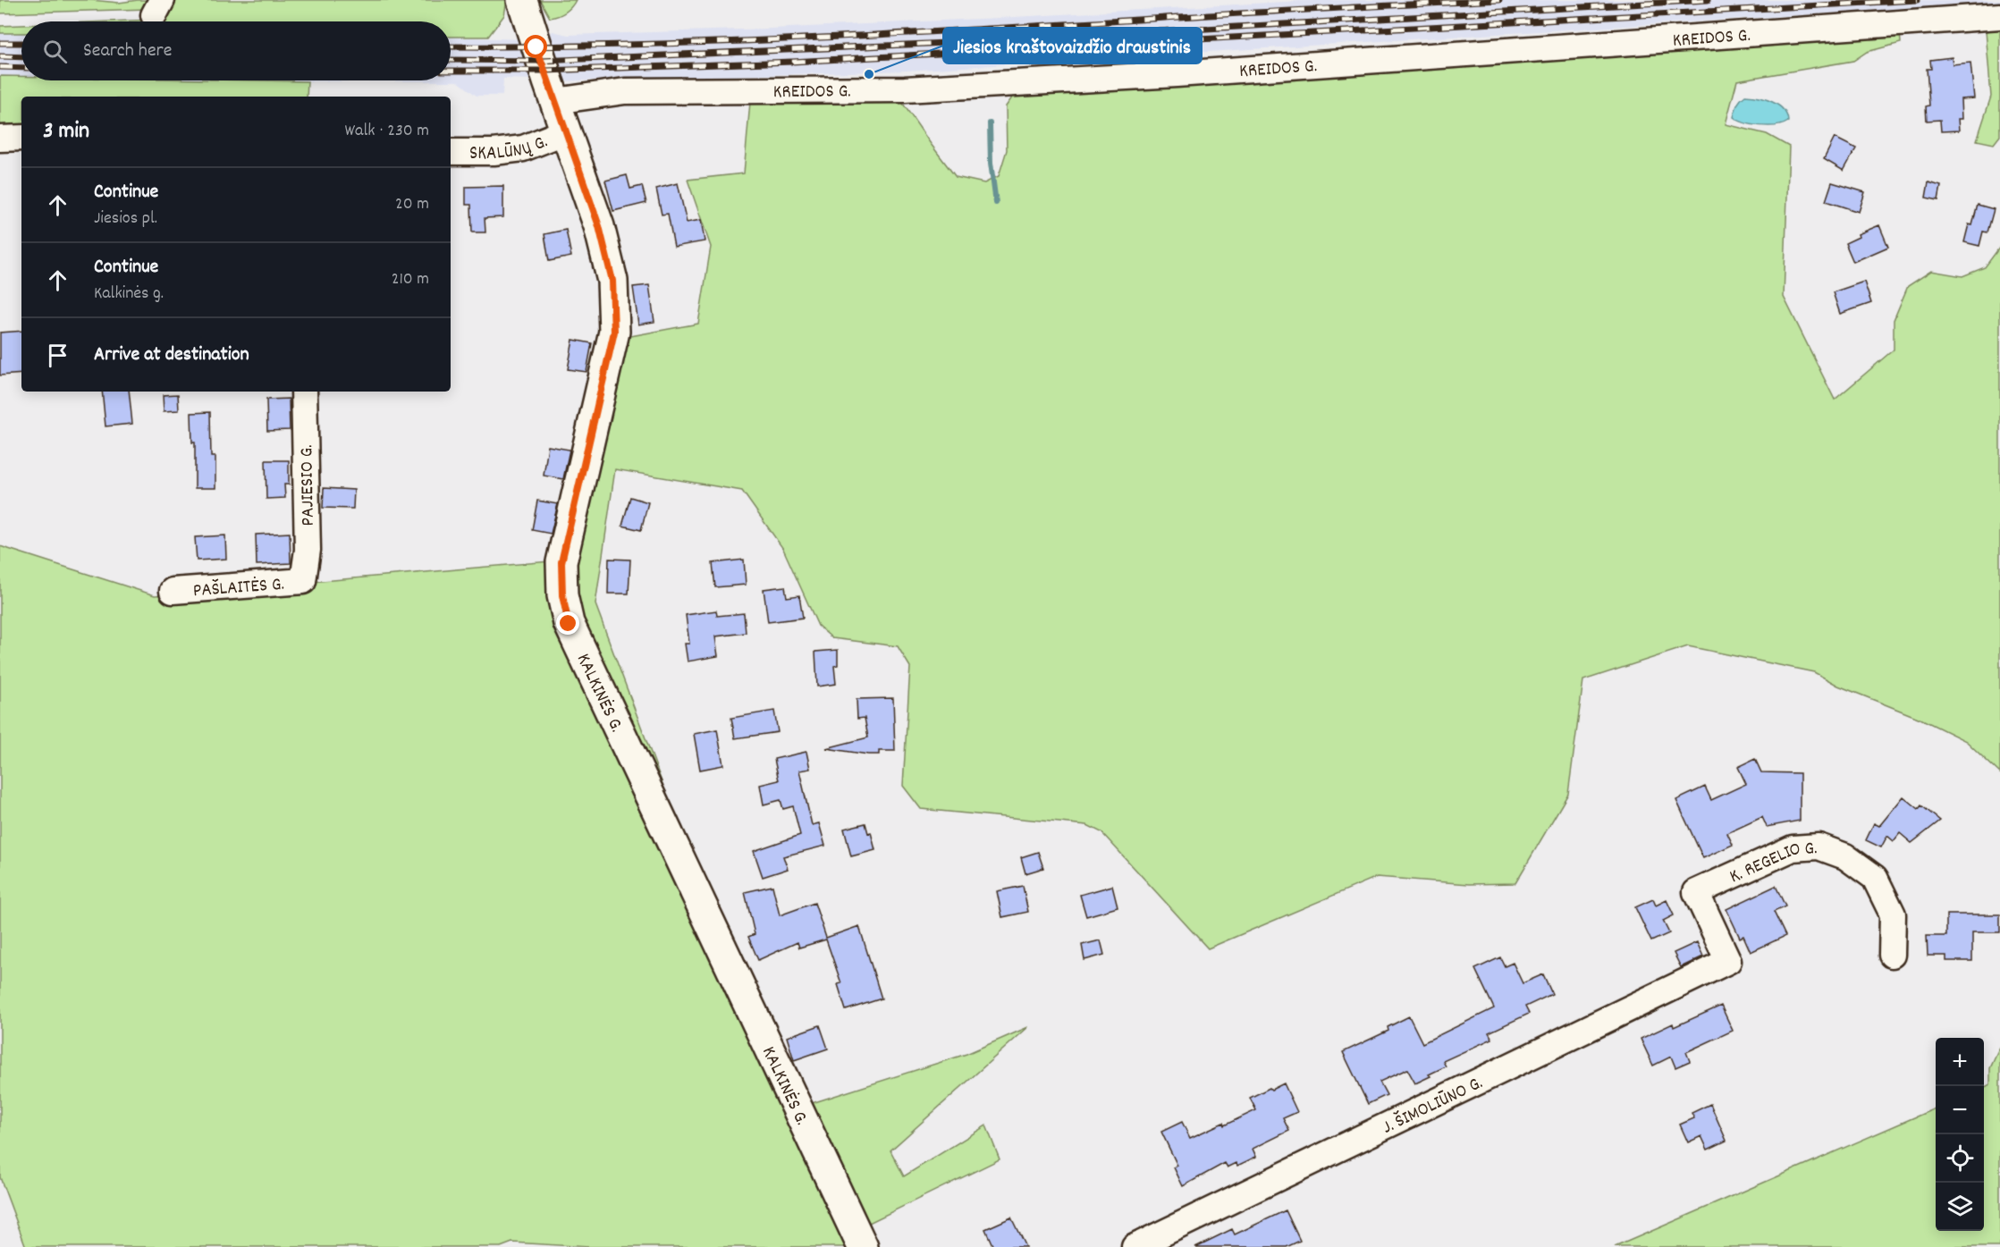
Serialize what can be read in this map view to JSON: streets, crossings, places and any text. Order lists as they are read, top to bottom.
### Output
{
  "streets": {
    "main road": ["KALKINĖS G."],
    "street": [
      "KREIDOS G.",
      "SKALŪNŲ G.",
      "PAJIESIO G.",
      "PAŠLAITĖS G.",
      "K. REGELIO G.",
      "J. ŠIMOLIŪNO G."
    ]
  },
  "crossings": [
    ["KREIDOS G.", "KALKINĖS G."],
    ["SKALŪNŲ G.", "KALKINĖS G."],
    ["PAJIESIO G.", "PAŠLAITĖS G."],
    ["K. REGELIO G.", "J. ŠIMOLIŪNO G."]
  ],
  "places": ["Jiesios kraštovaizdžio draustinis"],
  "page": {
    "search": "Search here",
    "heading": ["3 min", "Walk · 230 m"],
    "list": [
      ["Continue", "Jiesios pl.", "20 m"],
      ["Continue", "Kalkinės g.", "210 m"],
      "Arrive at destination"
    ],
    "map_buttons": ["+", "−"]
  }
}
